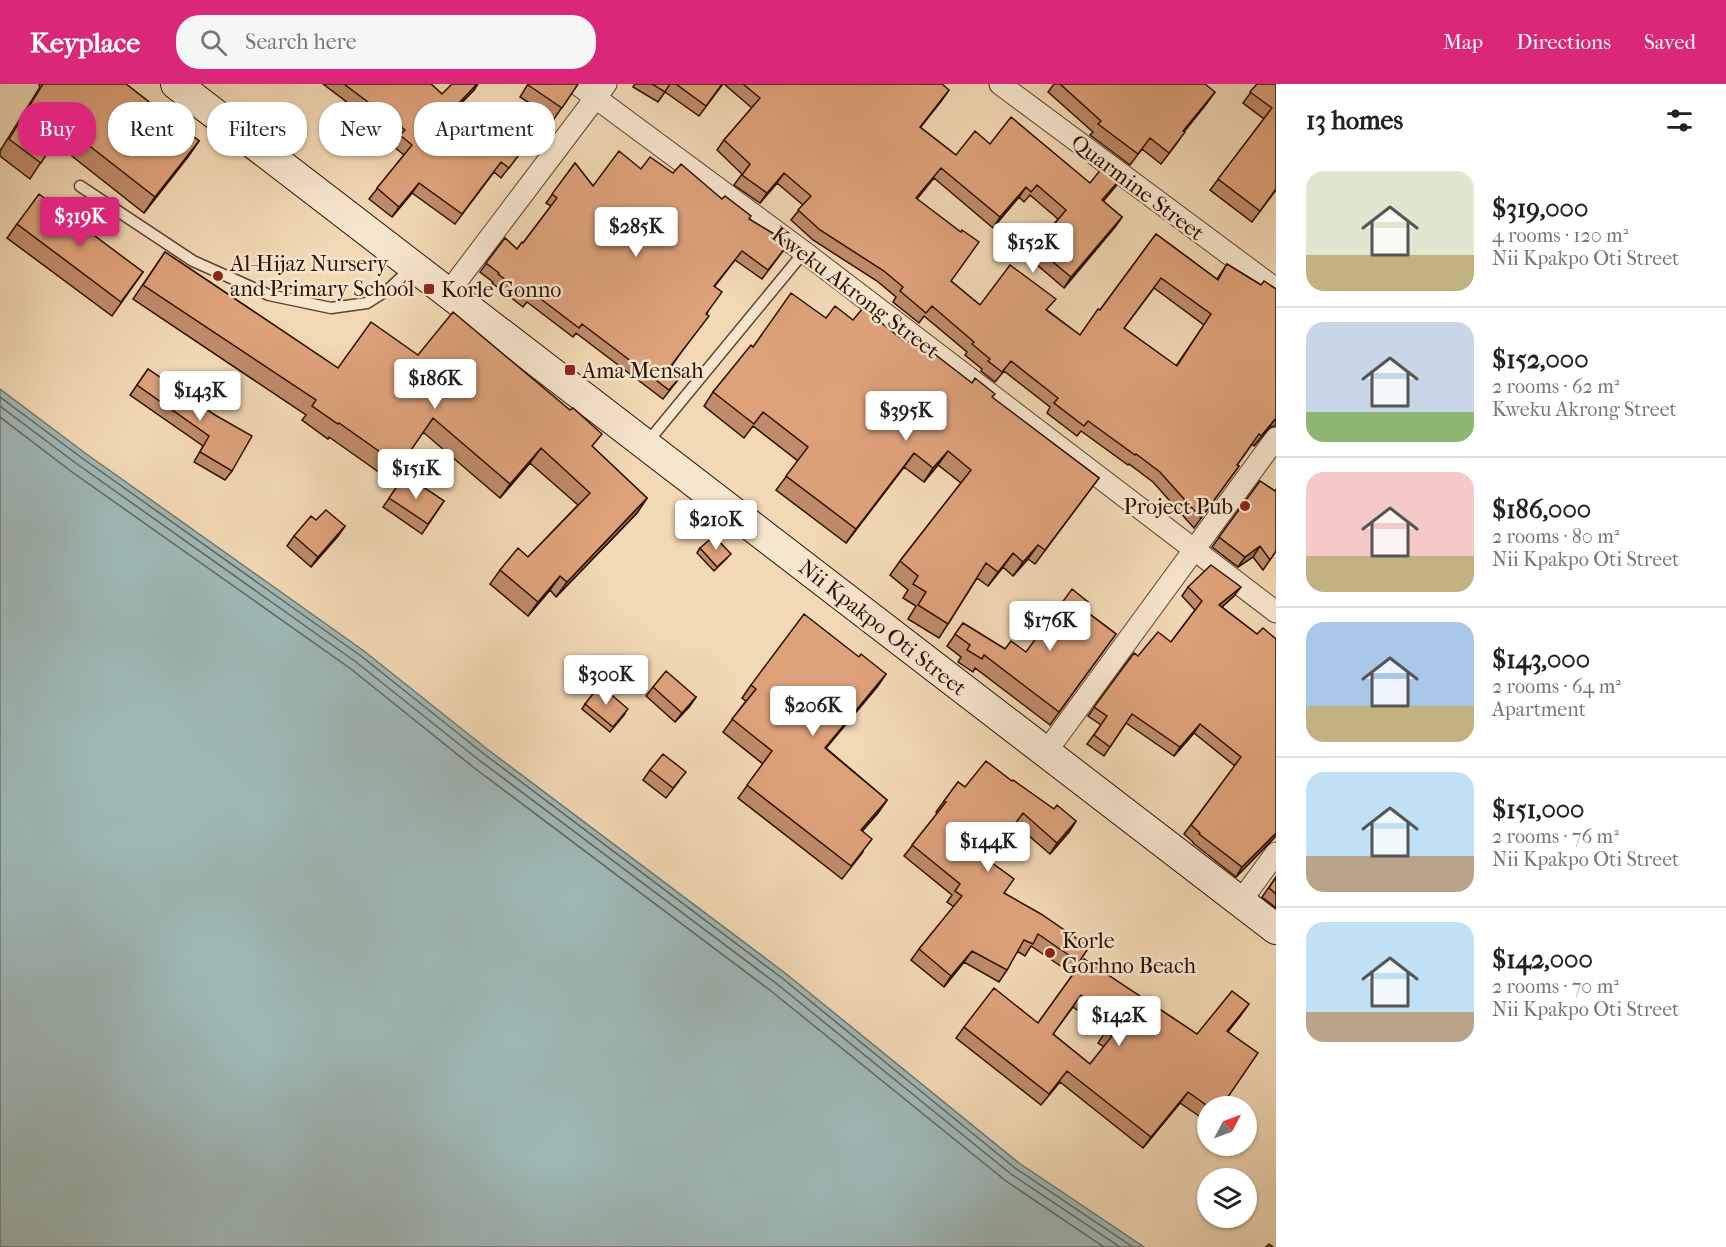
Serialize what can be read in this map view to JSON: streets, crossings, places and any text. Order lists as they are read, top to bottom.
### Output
{
  "streets": {
    "main road": ["Nii Kpakpo Oti Street"],
    "street": ["Quarmine Street", "Kweku Akrong Street"]
  },
  "places": {
    "other": ["Al-Hijaz Nursery and Primary School", "Project Pub", "Korle Gorhno Beach"],
    "transit": ["Korle Gonno", "Ama Mensah"]
  },
  "north": "top right",
  "page": {
    "header": "Keyplace",
    "search": "Search here",
    "nav": ["Map", "Directions", "Saved"],
    "heading": "13 homes",
    "chip": [
      "Buy",
      "Rent",
      "Filters",
      "New",
      "Apartment"
    ],
    "list": [
      {
        "name": "$319,000",
        "note": "4 rooms · 120 m² · Nii Kpakpo Oti Street"
      },
      {
        "name": "$152,000",
        "note": "2 rooms · 62 m² · Kweku Akrong Street"
      },
      {
        "name": "$186,000",
        "note": "2 rooms · 80 m² · Nii Kpakpo Oti Street"
      },
      {
        "name": "$143,000",
        "note": "2 rooms · 64 m² · Apartment"
      },
      {
        "name": "$151,000",
        "note": "2 rooms · 76 m² · Nii Kpakpo Oti Street"
      },
      {
        "name": "$142,000",
        "note": "2 rooms · 70 m² · Nii Kpakpo Oti Street"
      }
    ],
    "price": [
      "$319K",
      "$285K",
      "$152K",
      "$186K",
      "$143K",
      "$395K",
      "$151K",
      "$210K",
      "$176K",
      "$300K",
      "$206K",
      "$144K",
      "$142K"
    ]
  }
}
